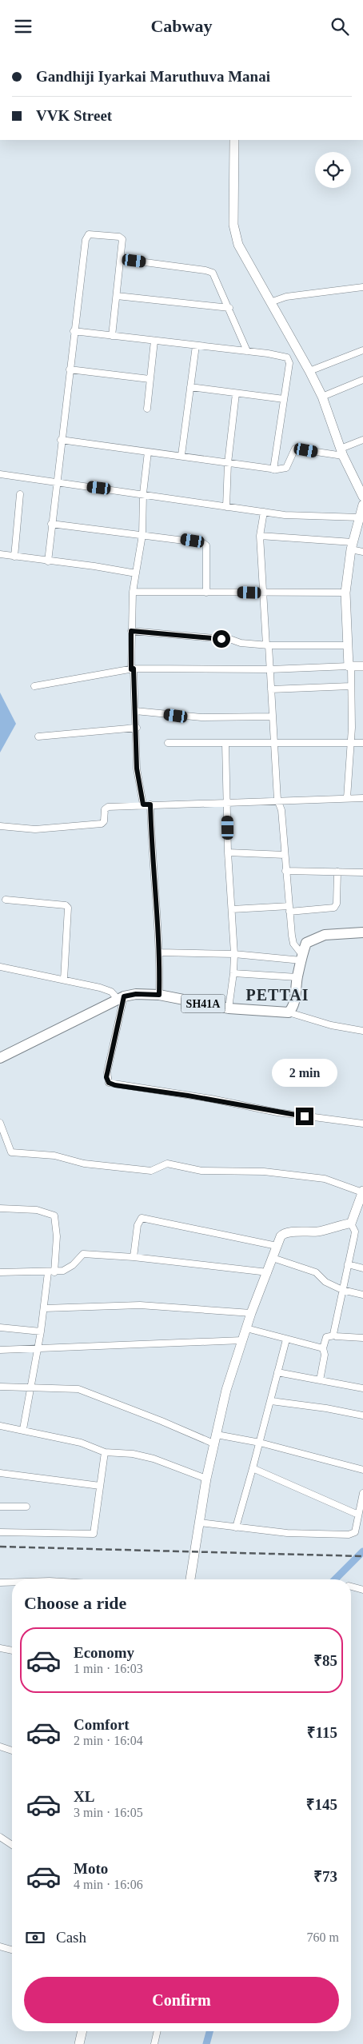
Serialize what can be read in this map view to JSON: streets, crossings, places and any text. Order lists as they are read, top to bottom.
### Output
{
  "streets": {
    "main road": ["SH41A"]
  },
  "districts": ["PETTAI"],
  "page": {
    "header": "Cabway",
    "banner": ["Gandhiji Iyarkai Maruthuva Manai", "VVK Street"],
    "bubble": "2 min",
    "heading": "Choose a ride",
    "list": [
      {
        "name": "Economy",
        "note": "1 min · 16:03",
        "value": "₹85"
      },
      {
        "name": "Comfort",
        "note": "2 min · 16:04",
        "value": "₹115"
      },
      {
        "name": "XL",
        "note": "3 min · 16:05",
        "value": "₹145"
      },
      {
        "name": "Moto",
        "note": "4 min · 16:06",
        "value": "₹73"
      }
    ],
    "pay": ["Cash", "760 m"],
    "buttons": "Confirm"
  }
}
